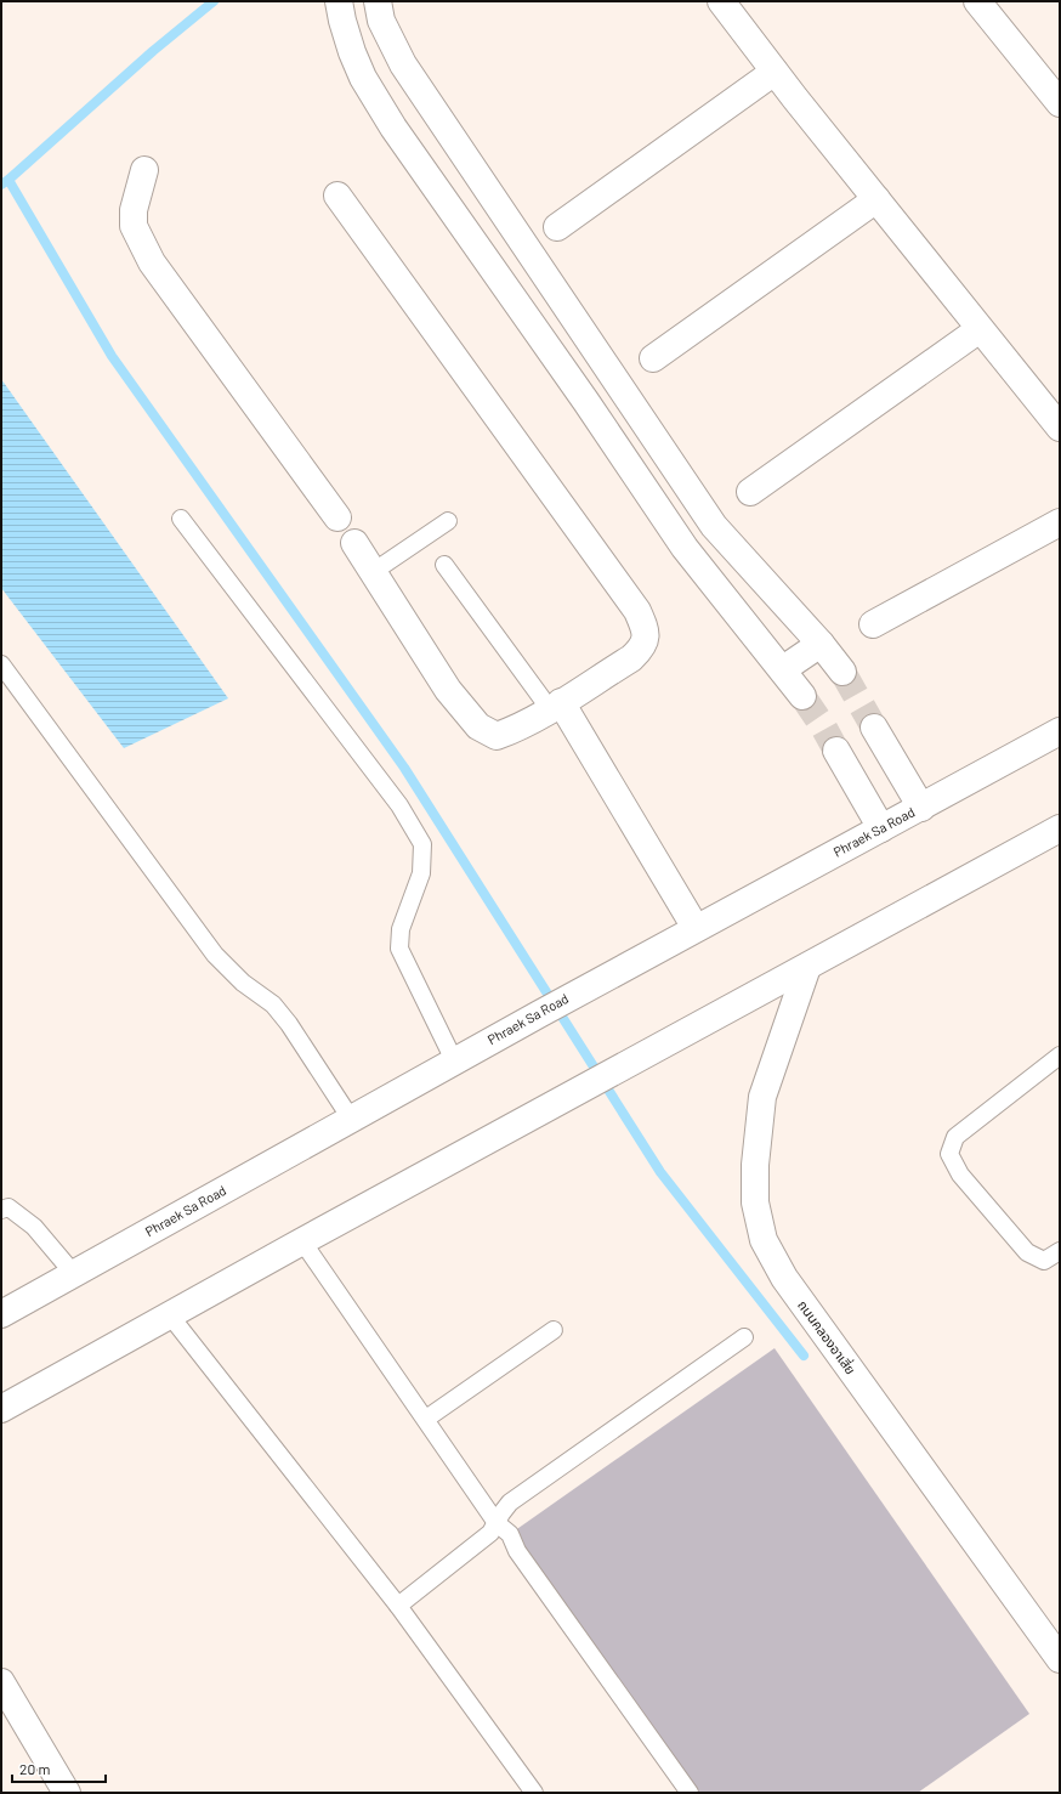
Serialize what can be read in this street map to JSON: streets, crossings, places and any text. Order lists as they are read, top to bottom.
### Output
{
  "streets": {
    "street": ["Phraek Sa Road", "ถนนคลองอาเสี่ย"]
  },
  "scale_bar": "20 m"
}
